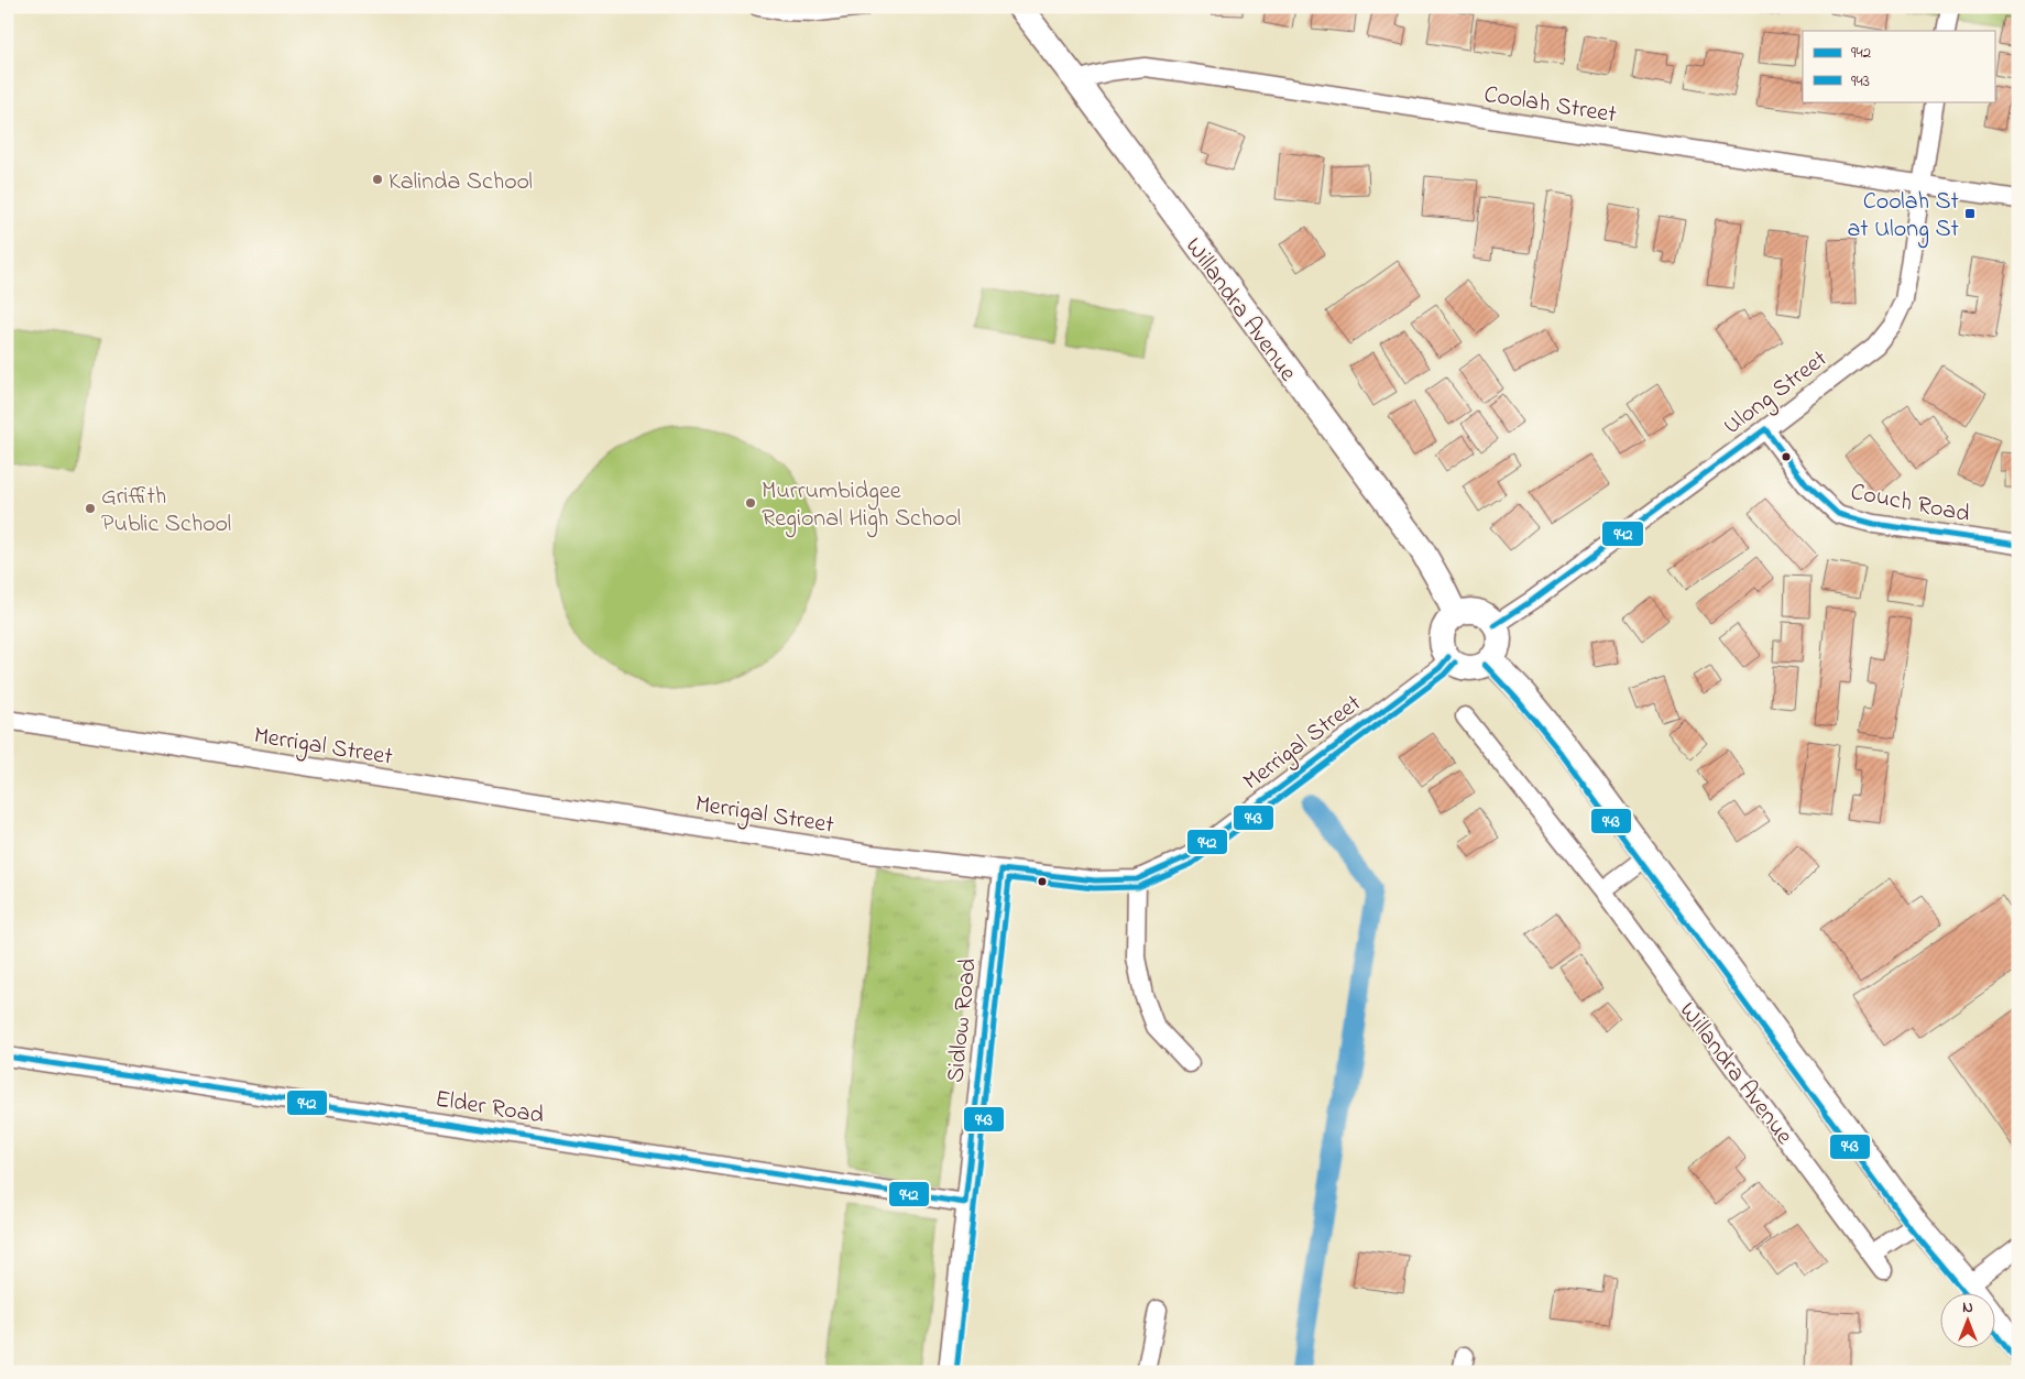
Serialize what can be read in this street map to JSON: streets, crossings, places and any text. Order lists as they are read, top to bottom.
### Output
{
  "streets": {
    "street": [
      "Coolah Street",
      "Willandra Avenue",
      "Ulong Street",
      "Couch Road",
      "Merrigal Street",
      "Sidlow Road",
      "Elder Road"
    ]
  },
  "crossings": [
    ["Coolah Street", "Willandra Avenue"],
    ["Coolah Street", "Ulong Street"],
    ["Willandra Avenue", "Ulong Street"],
    ["Willandra Avenue", "Merrigal Street"],
    ["Ulong Street", "Couch Road"],
    ["Ulong Street", "Merrigal Street"],
    ["Merrigal Street", "Sidlow Road"],
    ["Sidlow Road", "Elder Road"]
  ],
  "places": {
    "other": ["Kalinda School", "Murrumbidgee Regional High School", "Griffith Public School"],
    "transit": ["Coolah St at Ulong St"]
  },
  "lines": ["transit line 942", "transit line 943"],
  "legend": ["942", "943"],
  "north": "top"
}
